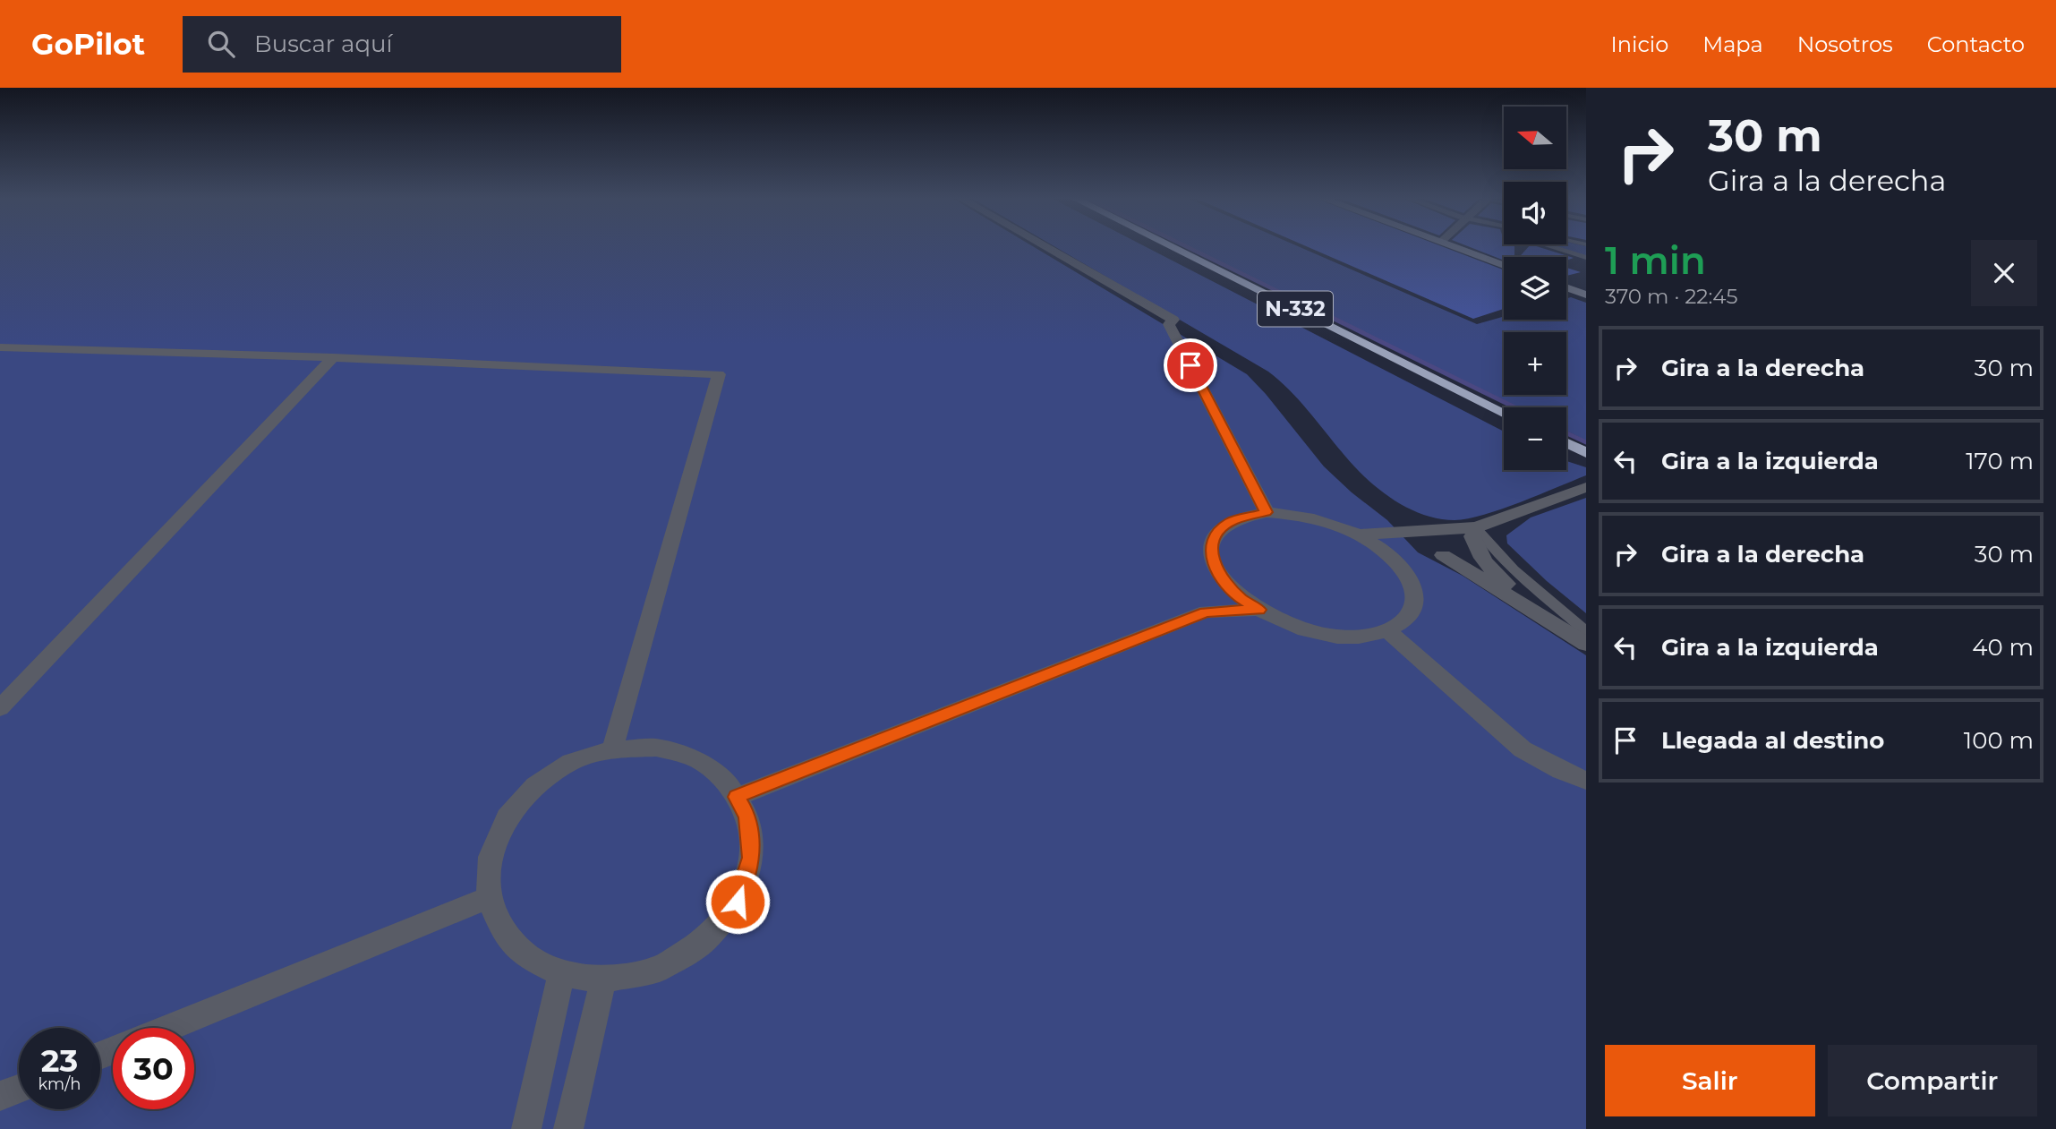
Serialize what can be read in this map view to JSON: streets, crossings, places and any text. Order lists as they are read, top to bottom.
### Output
{
  "streets": {
    "highway": ["N-332"]
  },
  "north": "left",
  "page": {
    "header": "GoPilot",
    "search": "Buscar aquí",
    "nav": [
      "Inicio",
      "Mapa",
      "Nosotros",
      "Contacto"
    ],
    "turn": ["30 m", "Gira a la derecha"],
    "map_buttons": ["+", "−"],
    "heading": ["1 min", "370 m · 22:45"],
    "list": [
      {
        "name": "Gira a la derecha",
        "value": "30 m"
      },
      {
        "name": "Gira a la izquierda",
        "value": "170 m"
      },
      {
        "name": "Gira a la derecha",
        "value": "30 m"
      },
      {
        "name": "Gira a la izquierda",
        "value": "40 m"
      },
      {
        "name": "Llegada al destino",
        "value": "100 m"
      }
    ],
    "speed": "23 km/h",
    "limit": "30",
    "buttons": ["Salir", "Compartir"]
  }
}
